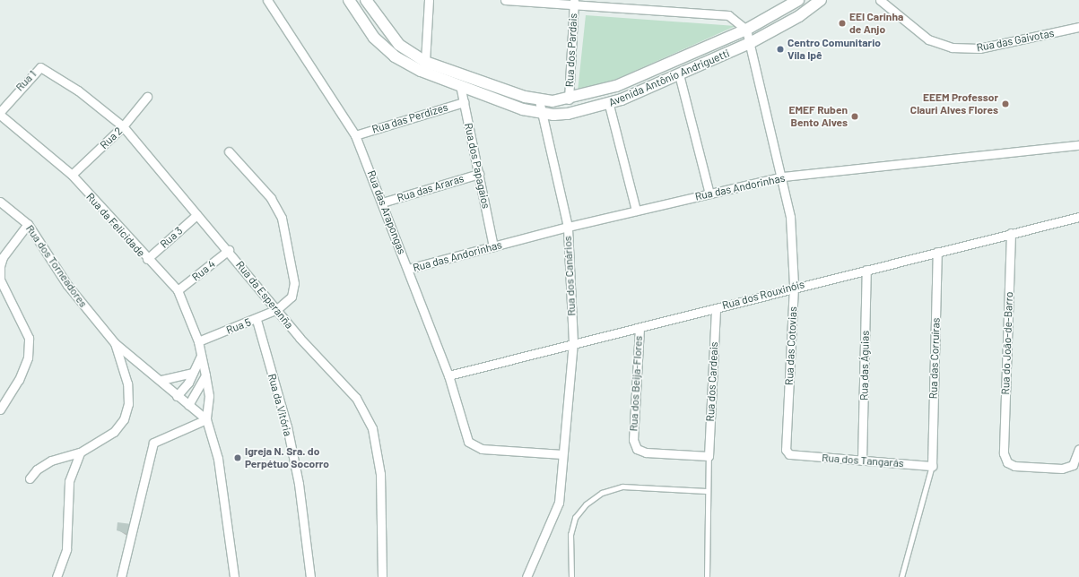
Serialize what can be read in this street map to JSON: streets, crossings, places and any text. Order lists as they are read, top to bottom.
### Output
{
  "streets": {
    "street": [
      "Rua das Gaivotas",
      "Rua dos Pardais",
      "Avenida Antônio Andriguetti",
      "Rua 1",
      "Rua das Perdizes",
      "Rua 2",
      "Rua dos Papagaios",
      "Rua das Andorinhas",
      "Rua das Araras",
      "Rua das Arapongas",
      "Rua da Felicidade",
      "Rua 3",
      "Rua dos Torneadores",
      "Rua 4",
      "Rua dos Canários",
      "Rua da Esperanña",
      "Rua dos Rouxinóis",
      "Rua 5",
      "Rua do João-de-Barro",
      "Rua das Cotovias",
      "Rua das Corruíras",
      "Rua das Águias",
      "Rua dos Cardeais",
      "Rua dos Beija-Flores",
      "Rua da Vitória",
      "Rua dos Tangarás"
    ]
  },
  "crossings": [
    ["Rua dos Pardais", "Avenida Antônio Andriguetti"],
    ["Avenida Antônio Andriguetti", "Rua dos Papagaios"],
    ["Avenida Antônio Andriguetti", "Rua dos Canários"],
    ["Avenida Antônio Andriguetti", "Rua das Cotovias"],
    ["Rua 1", "Rua da Felicidade"],
    ["Rua 1", "Rua da Esperanña"],
    ["Rua das Perdizes", "Rua dos Papagaios"],
    ["Rua das Perdizes", "Rua das Arapongas"],
    ["Rua 2", "Rua da Felicidade"],
    ["Rua 2", "Rua da Esperanña"],
    ["Rua dos Papagaios", "Rua das Andorinhas"],
    ["Rua dos Papagaios", "Rua das Araras"],
    ["Rua das Andorinhas", "Rua das Arapongas"],
    ["Rua das Andorinhas", "Rua dos Canários"],
    ["Rua das Andorinhas", "Rua das Cotovias"],
    ["Rua das Araras", "Rua das Arapongas"],
    ["Rua das Arapongas", "Rua dos Canários"],
    ["Rua das Arapongas", "Rua dos Rouxinóis"],
    ["Rua da Felicidade", "Rua 3"],
    ["Rua da Felicidade", "Rua dos Torneadores"],
    ["Rua da Felicidade", "Rua 4"],
    ["Rua da Felicidade", "Rua 5"],
    ["Rua 3", "Rua da Esperanña"],
    ["Rua 4", "Rua da Esperanña"],
    ["Rua dos Canários", "Rua dos Rouxinóis"],
    ["Rua da Esperanña", "Rua 5"],
    ["Rua dos Rouxinóis", "Rua do João-de-Barro"],
    ["Rua dos Rouxinóis", "Rua das Cotovias"],
    ["Rua dos Rouxinóis", "Rua das Corruíras"],
    ["Rua dos Rouxinóis", "Rua das Águias"],
    ["Rua dos Rouxinóis", "Rua dos Cardeais"],
    ["Rua dos Rouxinóis", "Rua dos Beija-Flores"],
    ["Rua 5", "Rua da Vitória"],
    ["Rua das Cotovias", "Rua dos Tangarás"],
    ["Rua das Corruíras", "Rua dos Tangarás"],
    ["Rua das Águias", "Rua dos Tangarás"],
    ["Rua dos Cardeais", "Rua dos Beija-Flores"]
  ],
  "places": [
    "EEI Carinha de Anjo",
    "Centro Comunitario Vila Ipê",
    "EEEM Professor Clauri Alves Flores",
    "EMEF Ruben Bento Alves",
    "Igreja N. Sra. do Perpétuo Socorro"
  ]
}
